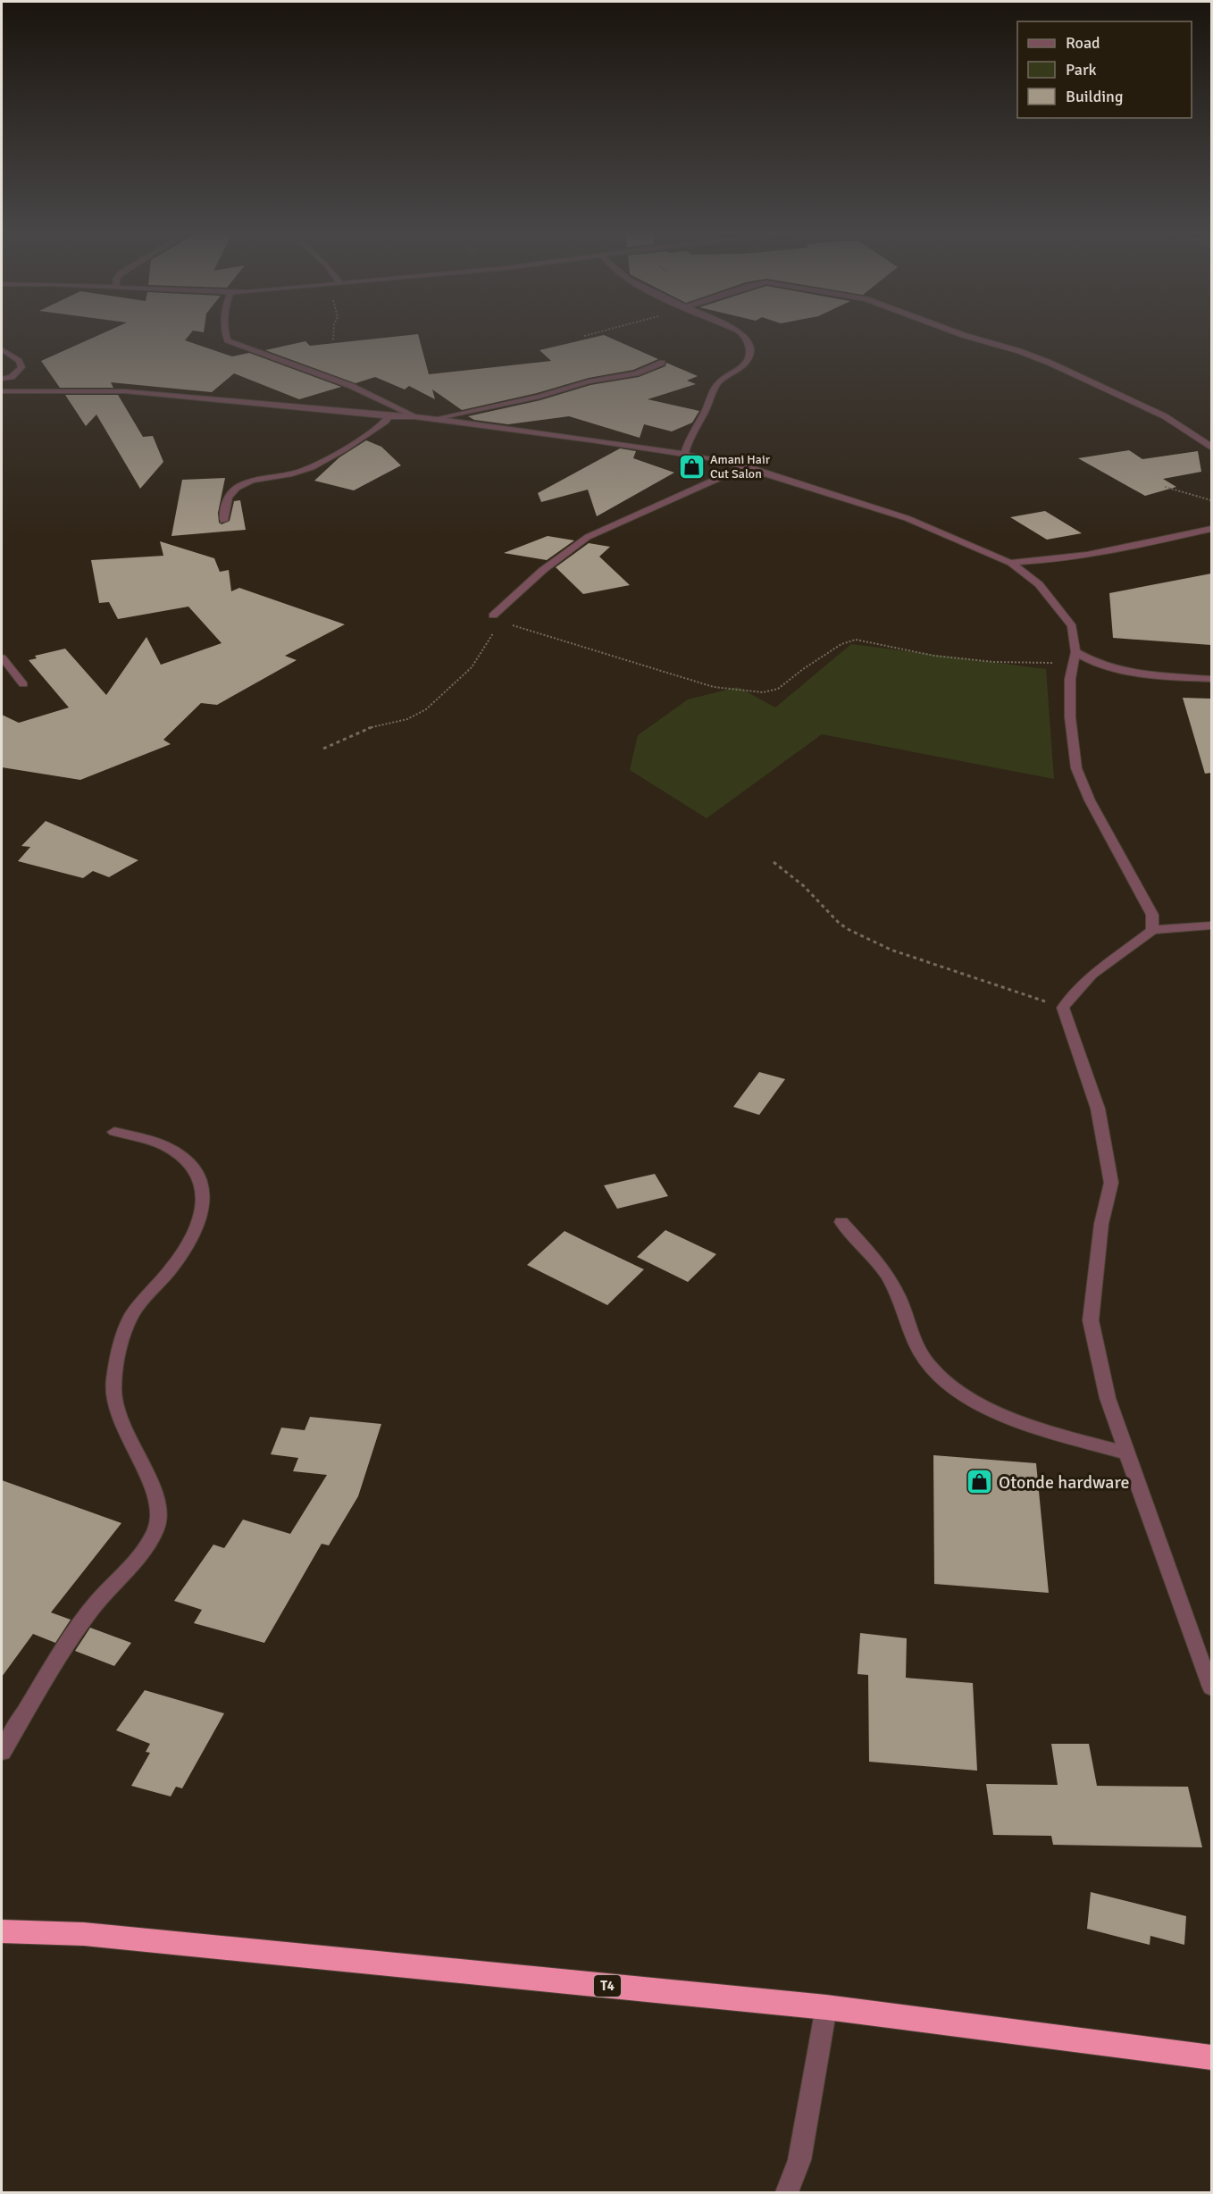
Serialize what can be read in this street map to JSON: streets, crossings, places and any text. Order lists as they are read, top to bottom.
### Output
{
  "streets": {
    "highway": ["T4"]
  },
  "places": {
    "shop": ["Amani Hair Cut Salon", "Otonde hardware"]
  },
  "legend": ["Road", "Park", "Building"]
}
